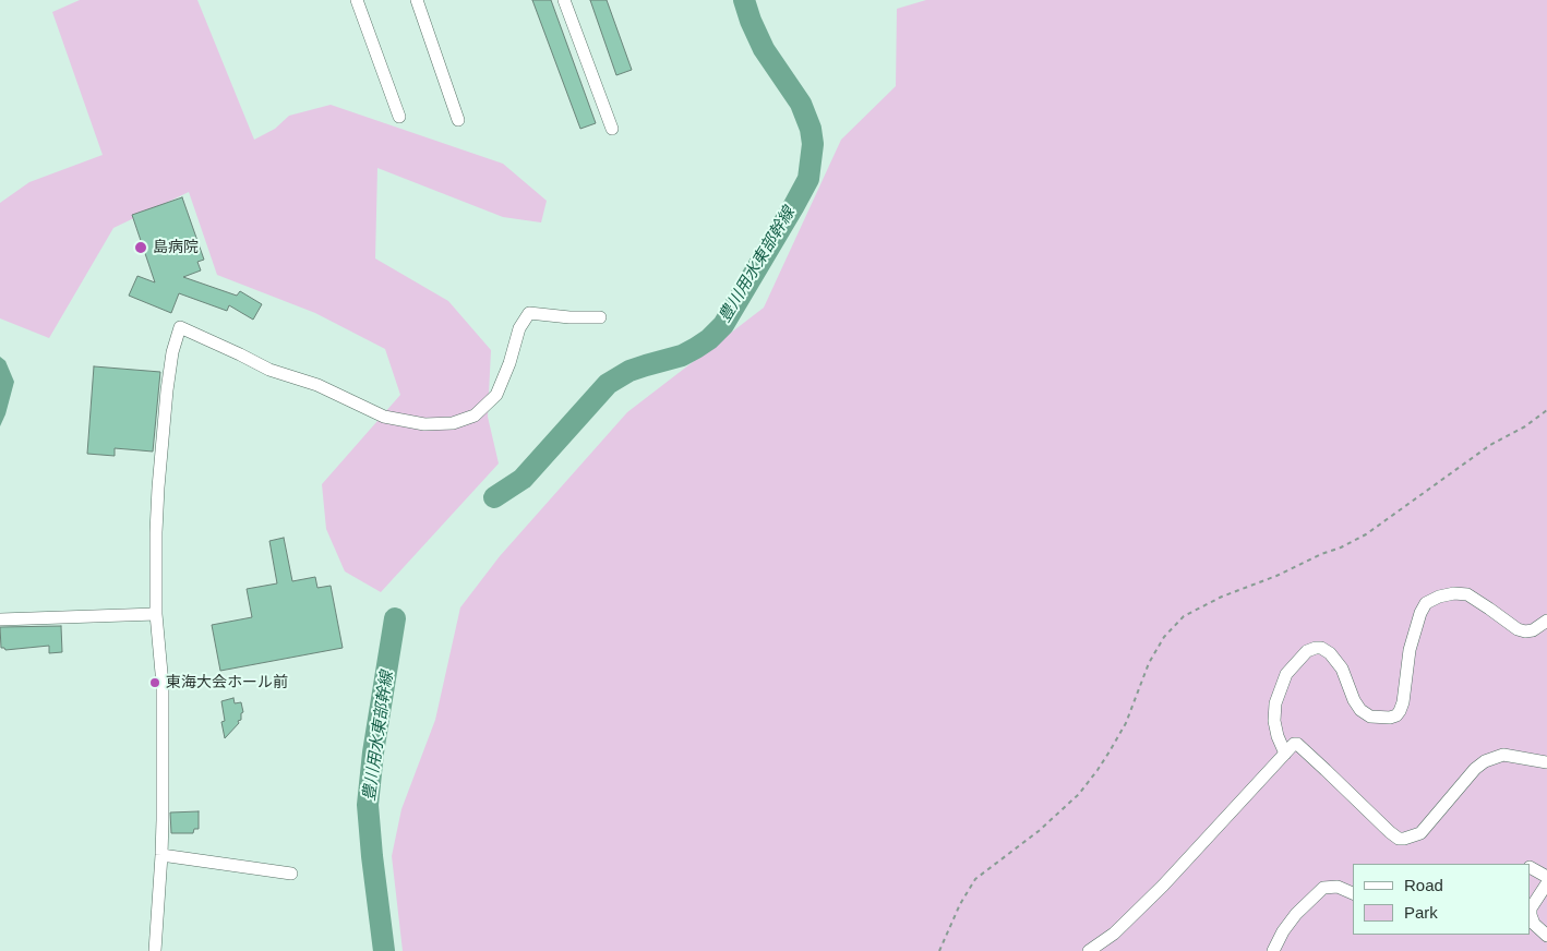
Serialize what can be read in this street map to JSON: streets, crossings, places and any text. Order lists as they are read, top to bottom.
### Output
{
  "water": ["豊川用水東部幹線"],
  "places": ["島病院", "東海大会ホール前"],
  "legend": ["Road", "Park"]
}
